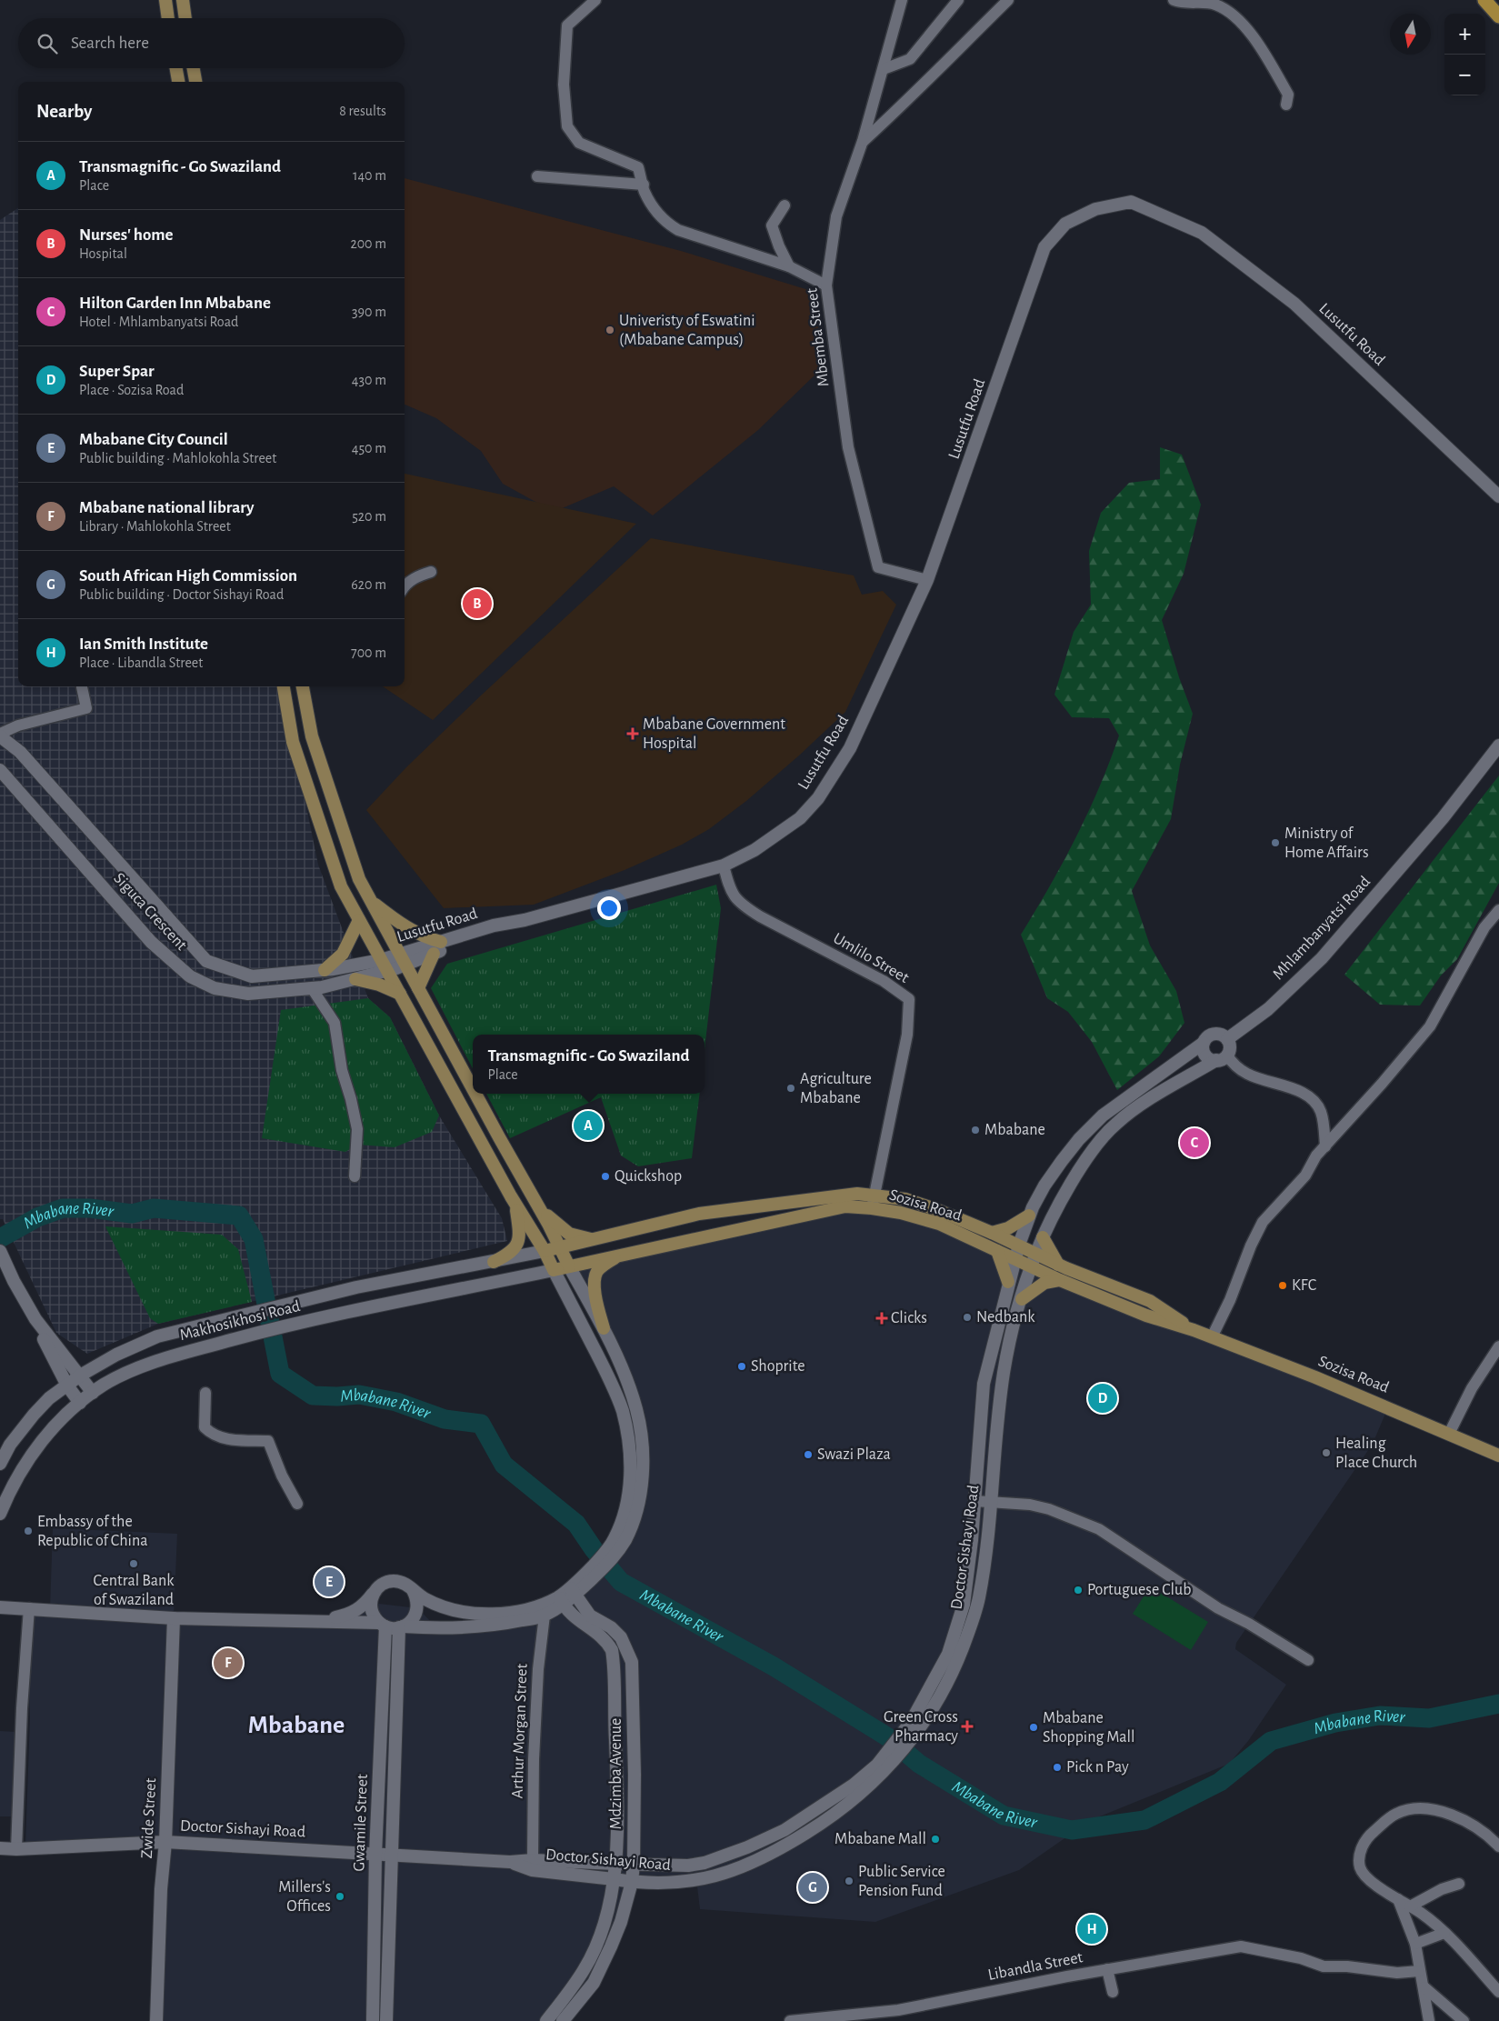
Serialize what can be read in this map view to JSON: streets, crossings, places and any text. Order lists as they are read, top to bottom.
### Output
{
  "streets": {
    "main road": [
      "Lusutfu Road",
      "Siguca Crescent",
      "Mhlambanyatsi Road",
      "Sozisa Road",
      "Makhosikhosi Road",
      "Doctor Sishayi Road",
      "Mdzimba Avenue",
      "Zwide Street",
      "Gwamile Street"
    ],
    "street": [
      "Mbemba Street",
      "Umlilo Street",
      "Arthur Morgan Street",
      "Libandla Street"
    ]
  },
  "crossings": [
    ["Lusutfu Road", "Mbemba Street"],
    ["Lusutfu Road", "Siguca Crescent"],
    ["Lusutfu Road", "Umlilo Street"],
    ["Umlilo Street", "Sozisa Road"],
    ["Sozisa Road", "Makhosikhosi Road"],
    ["Sozisa Road", "Doctor Sishayi Road"],
    ["Doctor Sishayi Road", "Arthur Morgan Street"],
    ["Doctor Sishayi Road", "Mdzimba Avenue"],
    ["Doctor Sishayi Road", "Zwide Street"],
    ["Doctor Sishayi Road", "Gwamile Street"]
  ],
  "districts": ["Mbabane"],
  "water": ["Mbabane River"],
  "places": {
    "other": [
      "Univeristy of Eswatini (Mbabane Campus)",
      "Ministry of Home Affairs",
      "Agriculture Mbabane",
      "Mbabane",
      "Quickshop",
      "KFC",
      "Nedbank",
      "Shoprite",
      "Healing Place Church",
      "Swazi Plaza",
      "Embassy of the Republic of China",
      "Central Bank of Swaziland",
      "Portuguese Club",
      "Mbabane Shopping Mall",
      "Pick n Pay",
      "Mbabane Mall",
      "Public Service Pension Fund",
      "Millers's Offices"
    ],
    "health": ["Mbabane Government Hospital", "Clicks", "Green Cross Pharmacy"]
  },
  "north": "bottom",
  "page": {
    "map_buttons": ["+", "−"],
    "search": "Search here",
    "heading": ["Nearby", "8 results"],
    "list": [
      {
        "mark": "A",
        "name": "Transmagnific - Go Swaziland",
        "note": "Place",
        "value": "140 m"
      },
      {
        "mark": "B",
        "name": "Nurses' home",
        "note": "Hospital",
        "value": "200 m"
      },
      {
        "mark": "C",
        "name": "Hilton Garden Inn Mbabane",
        "note": "Hotel · Mhlambanyatsi Road",
        "value": "390 m"
      },
      {
        "mark": "D",
        "name": "Super Spar",
        "note": "Place · Sozisa Road",
        "value": "430 m"
      },
      {
        "mark": "E",
        "name": "Mbabane City Council",
        "note": "Public building · Mahlokohla Street",
        "value": "450 m"
      },
      {
        "mark": "F",
        "name": "Mbabane national library",
        "note": "Library · Mahlokohla Street",
        "value": "520 m"
      },
      {
        "mark": "G",
        "name": "South African High Commission",
        "note": "Public building · Doctor Sishayi Road",
        "value": "620 m"
      },
      {
        "mark": "H",
        "name": "Ian Smith Institute",
        "note": "Place · Libandla Street",
        "value": "700 m"
      }
    ],
    "pins": [
      "B",
      "A",
      "C",
      "D",
      "E",
      "F",
      "G",
      "H"
    ],
    "popup": ["Transmagnific - Go Swaziland", "Place"]
  }
}
